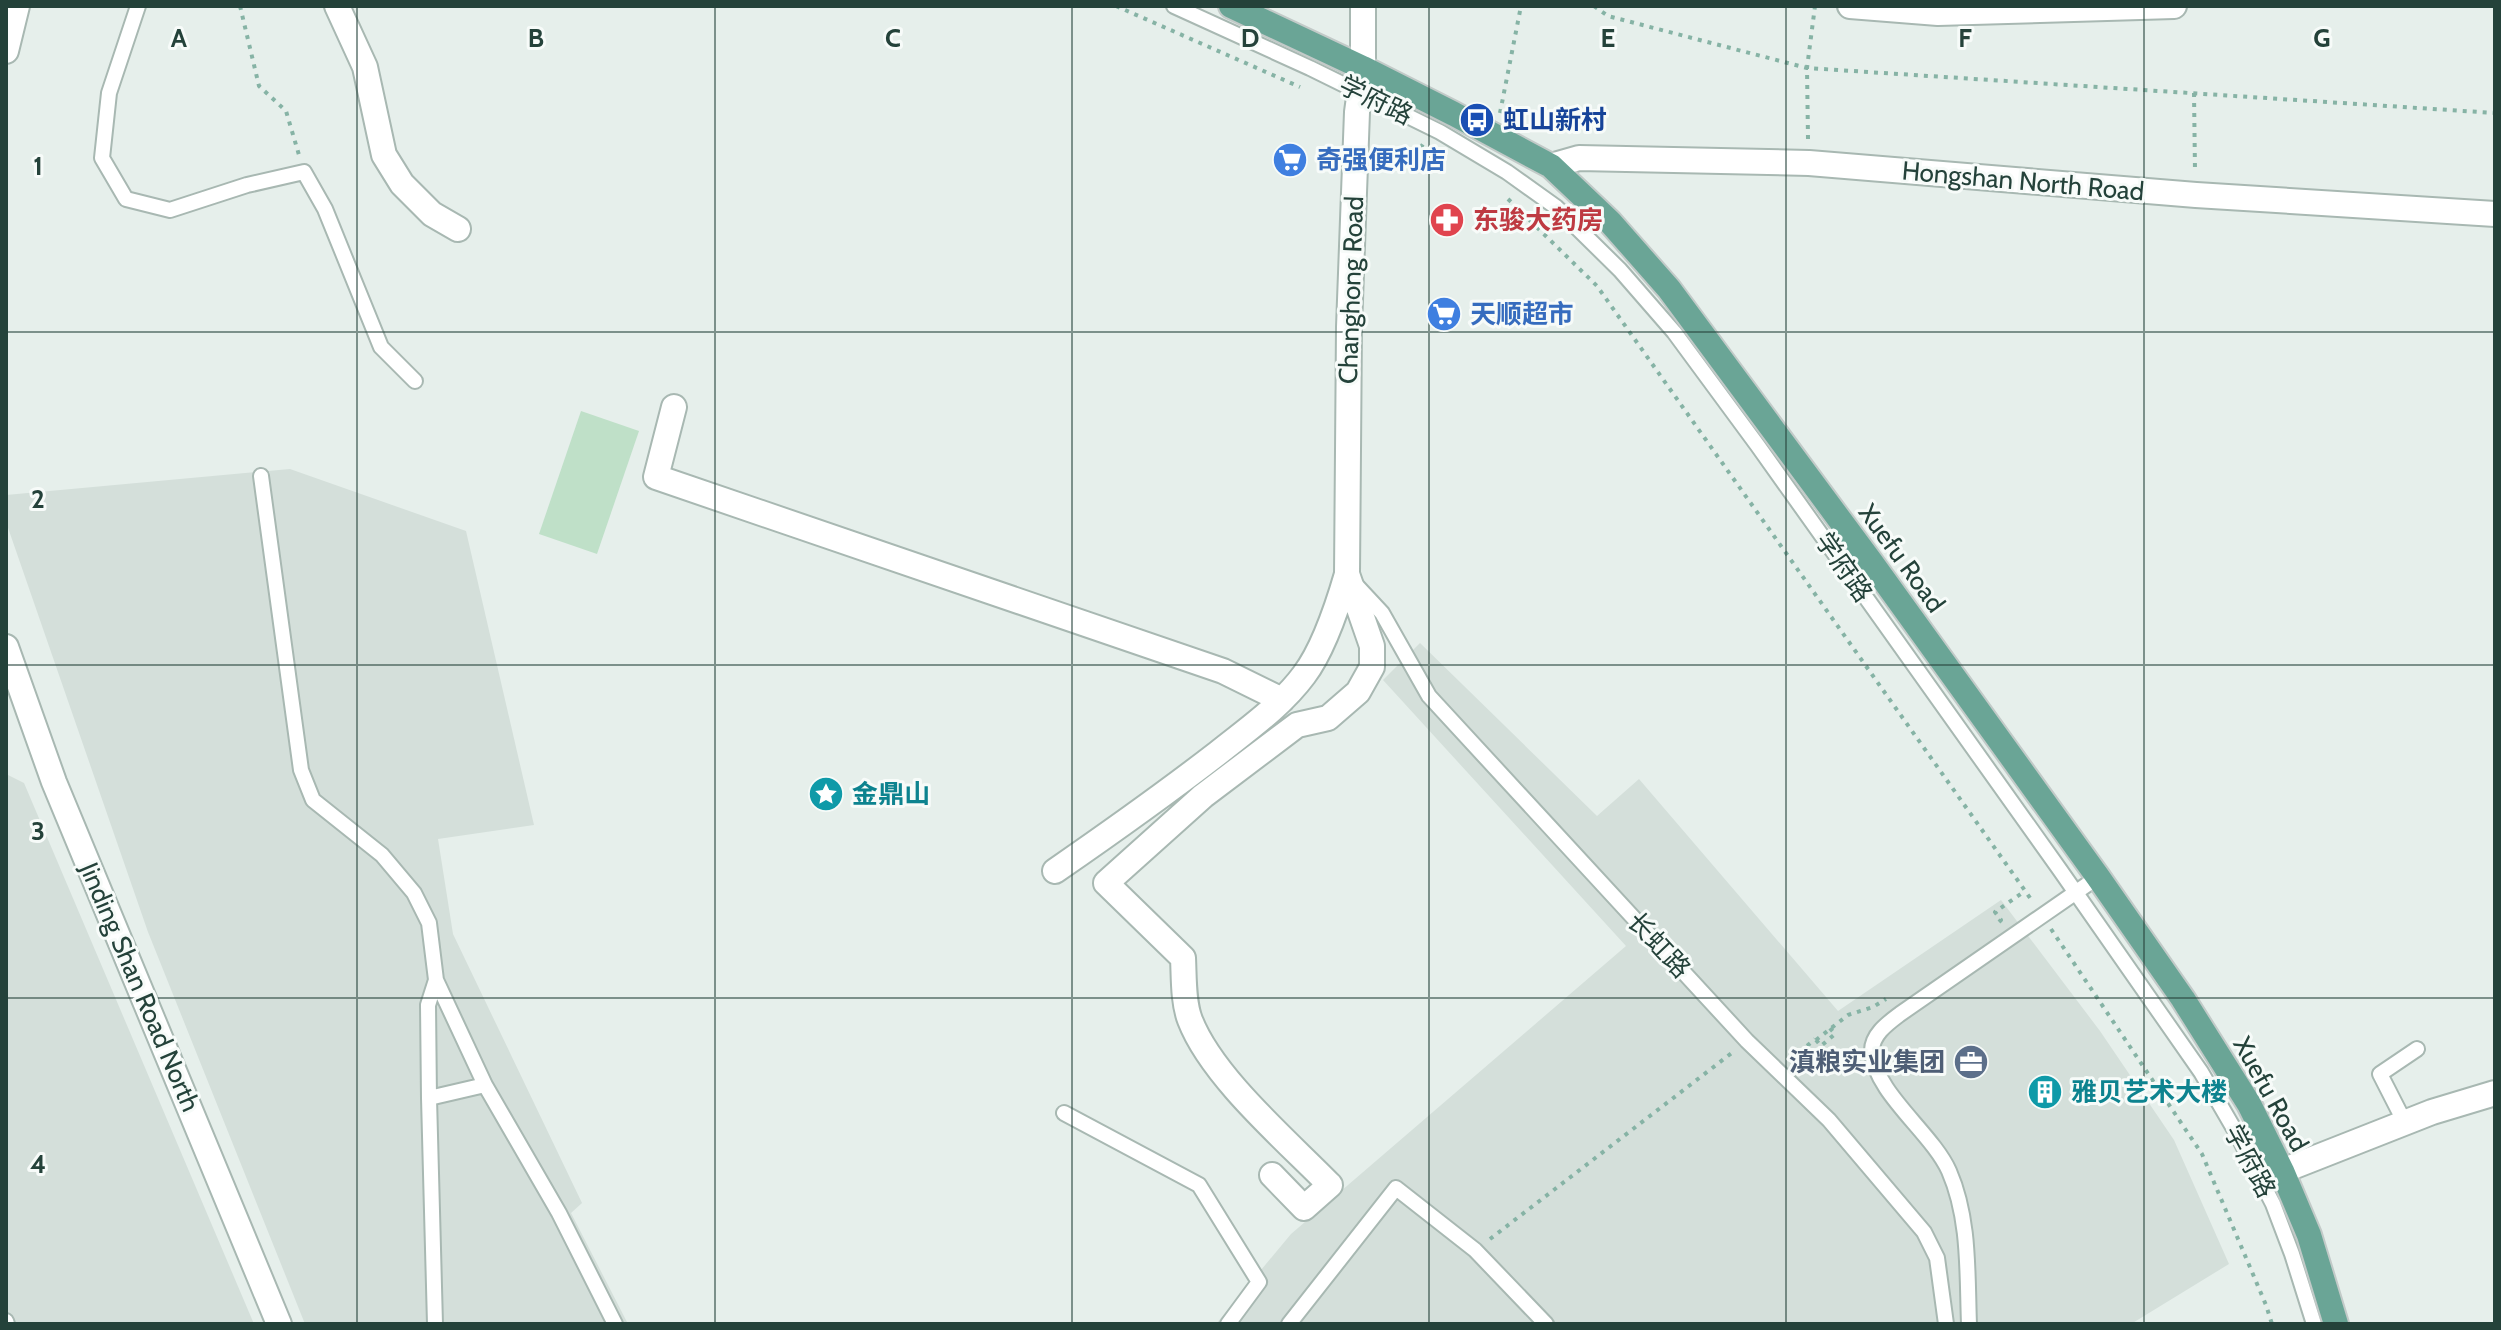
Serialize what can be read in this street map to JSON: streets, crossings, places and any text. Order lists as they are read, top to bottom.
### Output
{
  "streets": {
    "main road": ["Xuefu Road"],
    "street": ["Hongshan North Road", "Changhong Road", "Jinding Shan Road North"],
    "lane": ["学府路", "长虹路"]
  },
  "crossings": [
    ["学府路", "Changhong Road"],
    ["Hongshan North Road", "Xuefu Road"],
    ["Changhong Road", "Xuefu Road"],
    ["Changhong Road", "长虹路"]
  ],
  "places": {
    "bus stop": ["虹山新村"],
    "supermarket": ["奇强便利店", "天顺超市"],
    "pharmacy": ["东骏大药房"],
    "place": ["金鼎山"],
    "office": ["滇粮实业集团"],
    "building": ["雅贝艺术大楼"]
  },
  "grid": {
    "columns": [
      "A",
      "B",
      "C",
      "D",
      "E",
      "F",
      "G"
    ],
    "rows": [
      "1",
      "2",
      "3",
      "4"
    ]
  }
}
